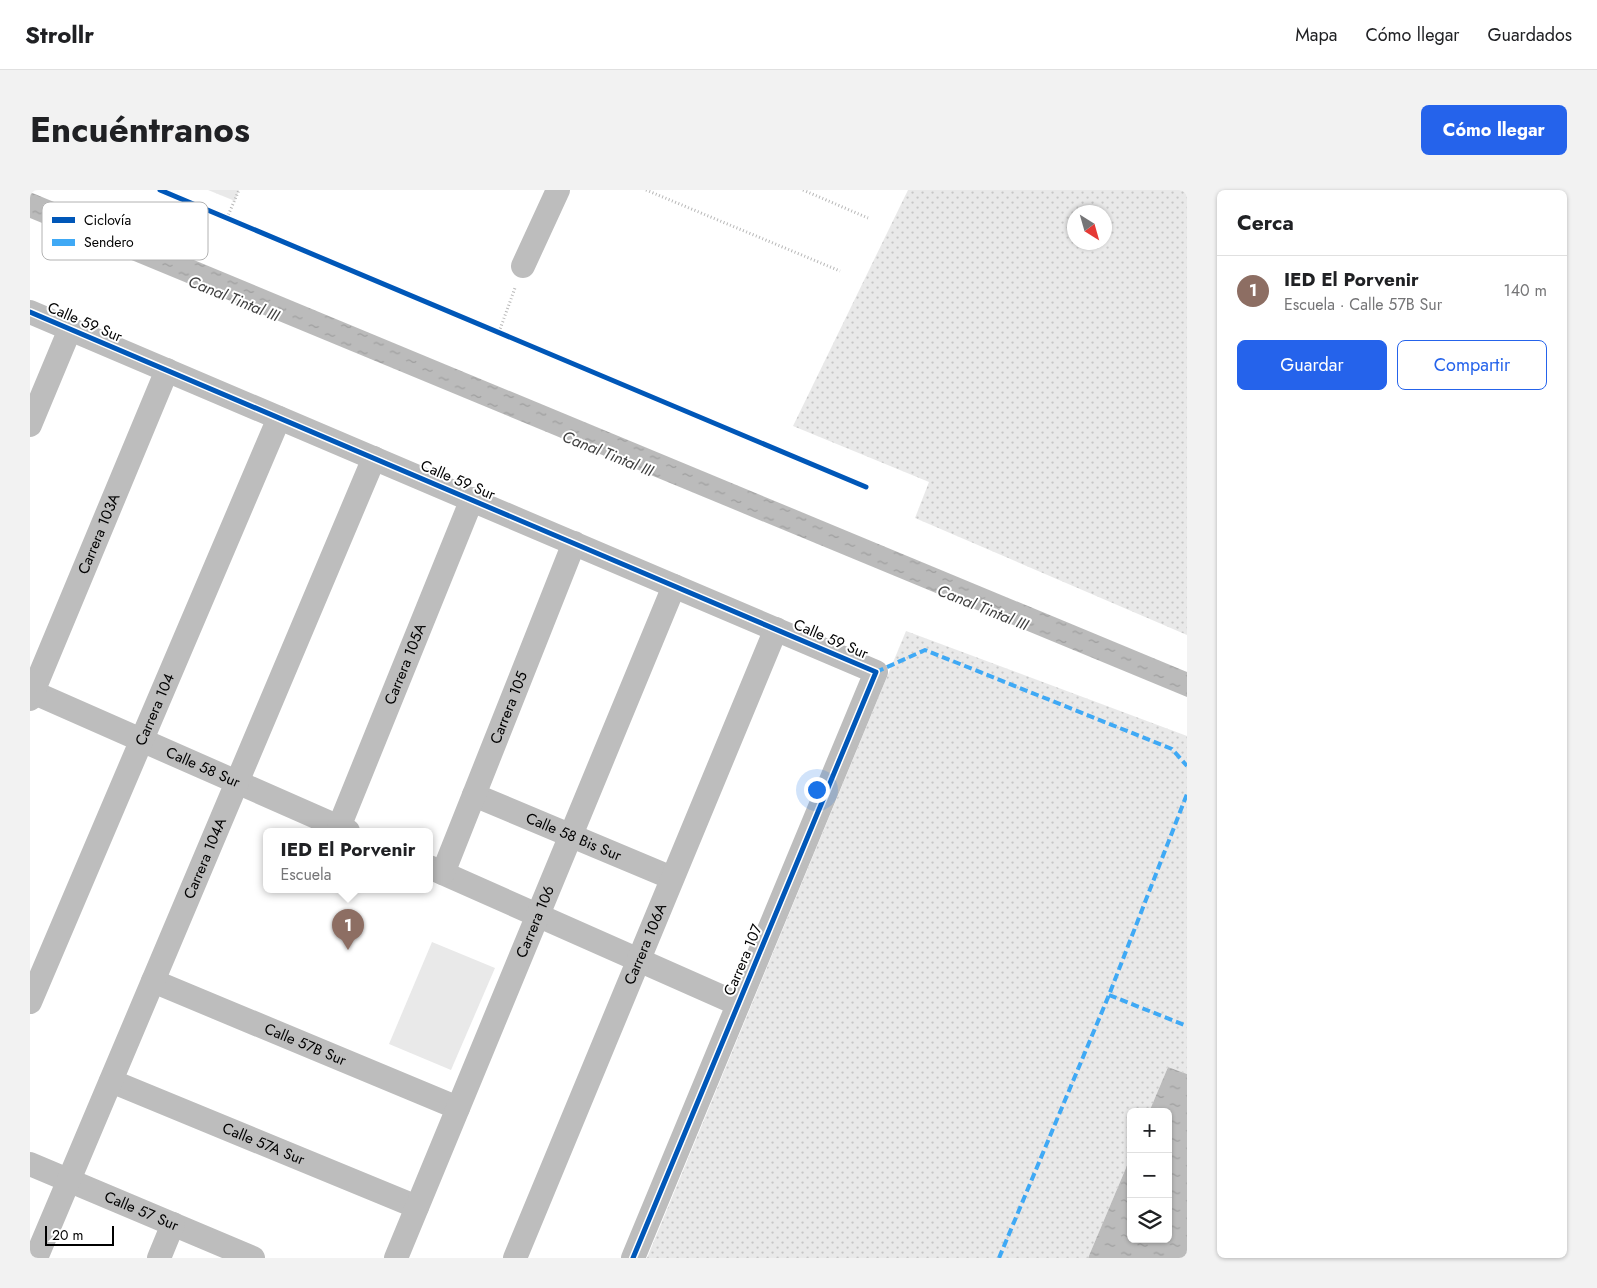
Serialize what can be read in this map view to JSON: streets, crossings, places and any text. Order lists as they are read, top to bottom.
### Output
{
  "streets": {
    "street": [
      "Calle 59 Sur",
      "Carrera 103A",
      "Carrera 105A",
      "Carrera 105",
      "Carrera 104",
      "Calle 58 Sur",
      "Calle 58 Bis Sur",
      "Carrera 104A",
      "Carrera 106",
      "Carrera 106A",
      "Carrera 107",
      "Calle 57B Sur",
      "Calle 57A Sur",
      "Calle 57 Sur"
    ]
  },
  "crossings": [
    ["Calle 59 Sur", "Carrera 103A"],
    ["Calle 59 Sur", "Carrera 105A"],
    ["Calle 59 Sur", "Carrera 105"],
    ["Calle 59 Sur", "Carrera 104"],
    ["Calle 59 Sur", "Carrera 104A"],
    ["Calle 59 Sur", "Carrera 106"],
    ["Calle 59 Sur", "Carrera 106A"],
    ["Calle 59 Sur", "Carrera 107"],
    ["Carrera 103A", "Calle 58 Sur"],
    ["Carrera 105", "Calle 58 Bis Sur"],
    ["Carrera 104", "Calle 58 Sur"],
    ["Calle 58 Sur", "Carrera 104A"],
    ["Calle 58 Bis Sur", "Carrera 106"],
    ["Calle 58 Bis Sur", "Carrera 106A"],
    ["Carrera 104A", "Calle 57B Sur"],
    ["Carrera 104A", "Calle 57A Sur"],
    ["Carrera 104A", "Calle 57 Sur"],
    ["Carrera 106", "Calle 57B Sur"],
    ["Carrera 106", "Calle 57A Sur"]
  ],
  "water": ["Canal Tintal III"],
  "legend": ["Ciclovía", "Sendero"],
  "scale_bar": "20 m",
  "north": "bottom right",
  "page": {
    "header": "Strollr",
    "nav": ["Mapa", "Cómo llegar", "Guardados"],
    "title": "Encuéntranos",
    "buttons": [
      "Cómo llegar",
      ["Guardar", "Compartir"]
    ],
    "heading": "Cerca",
    "list": [
      {
        "mark": "1",
        "name": "IED El Porvenir",
        "note": "Escuela · Calle 57B Sur",
        "value": "140 m"
      }
    ],
    "popup": ["IED El Porvenir", "Escuela"],
    "pins": "1",
    "map_buttons": ["+", "−"],
    "scale": "20 m"
  }
}
